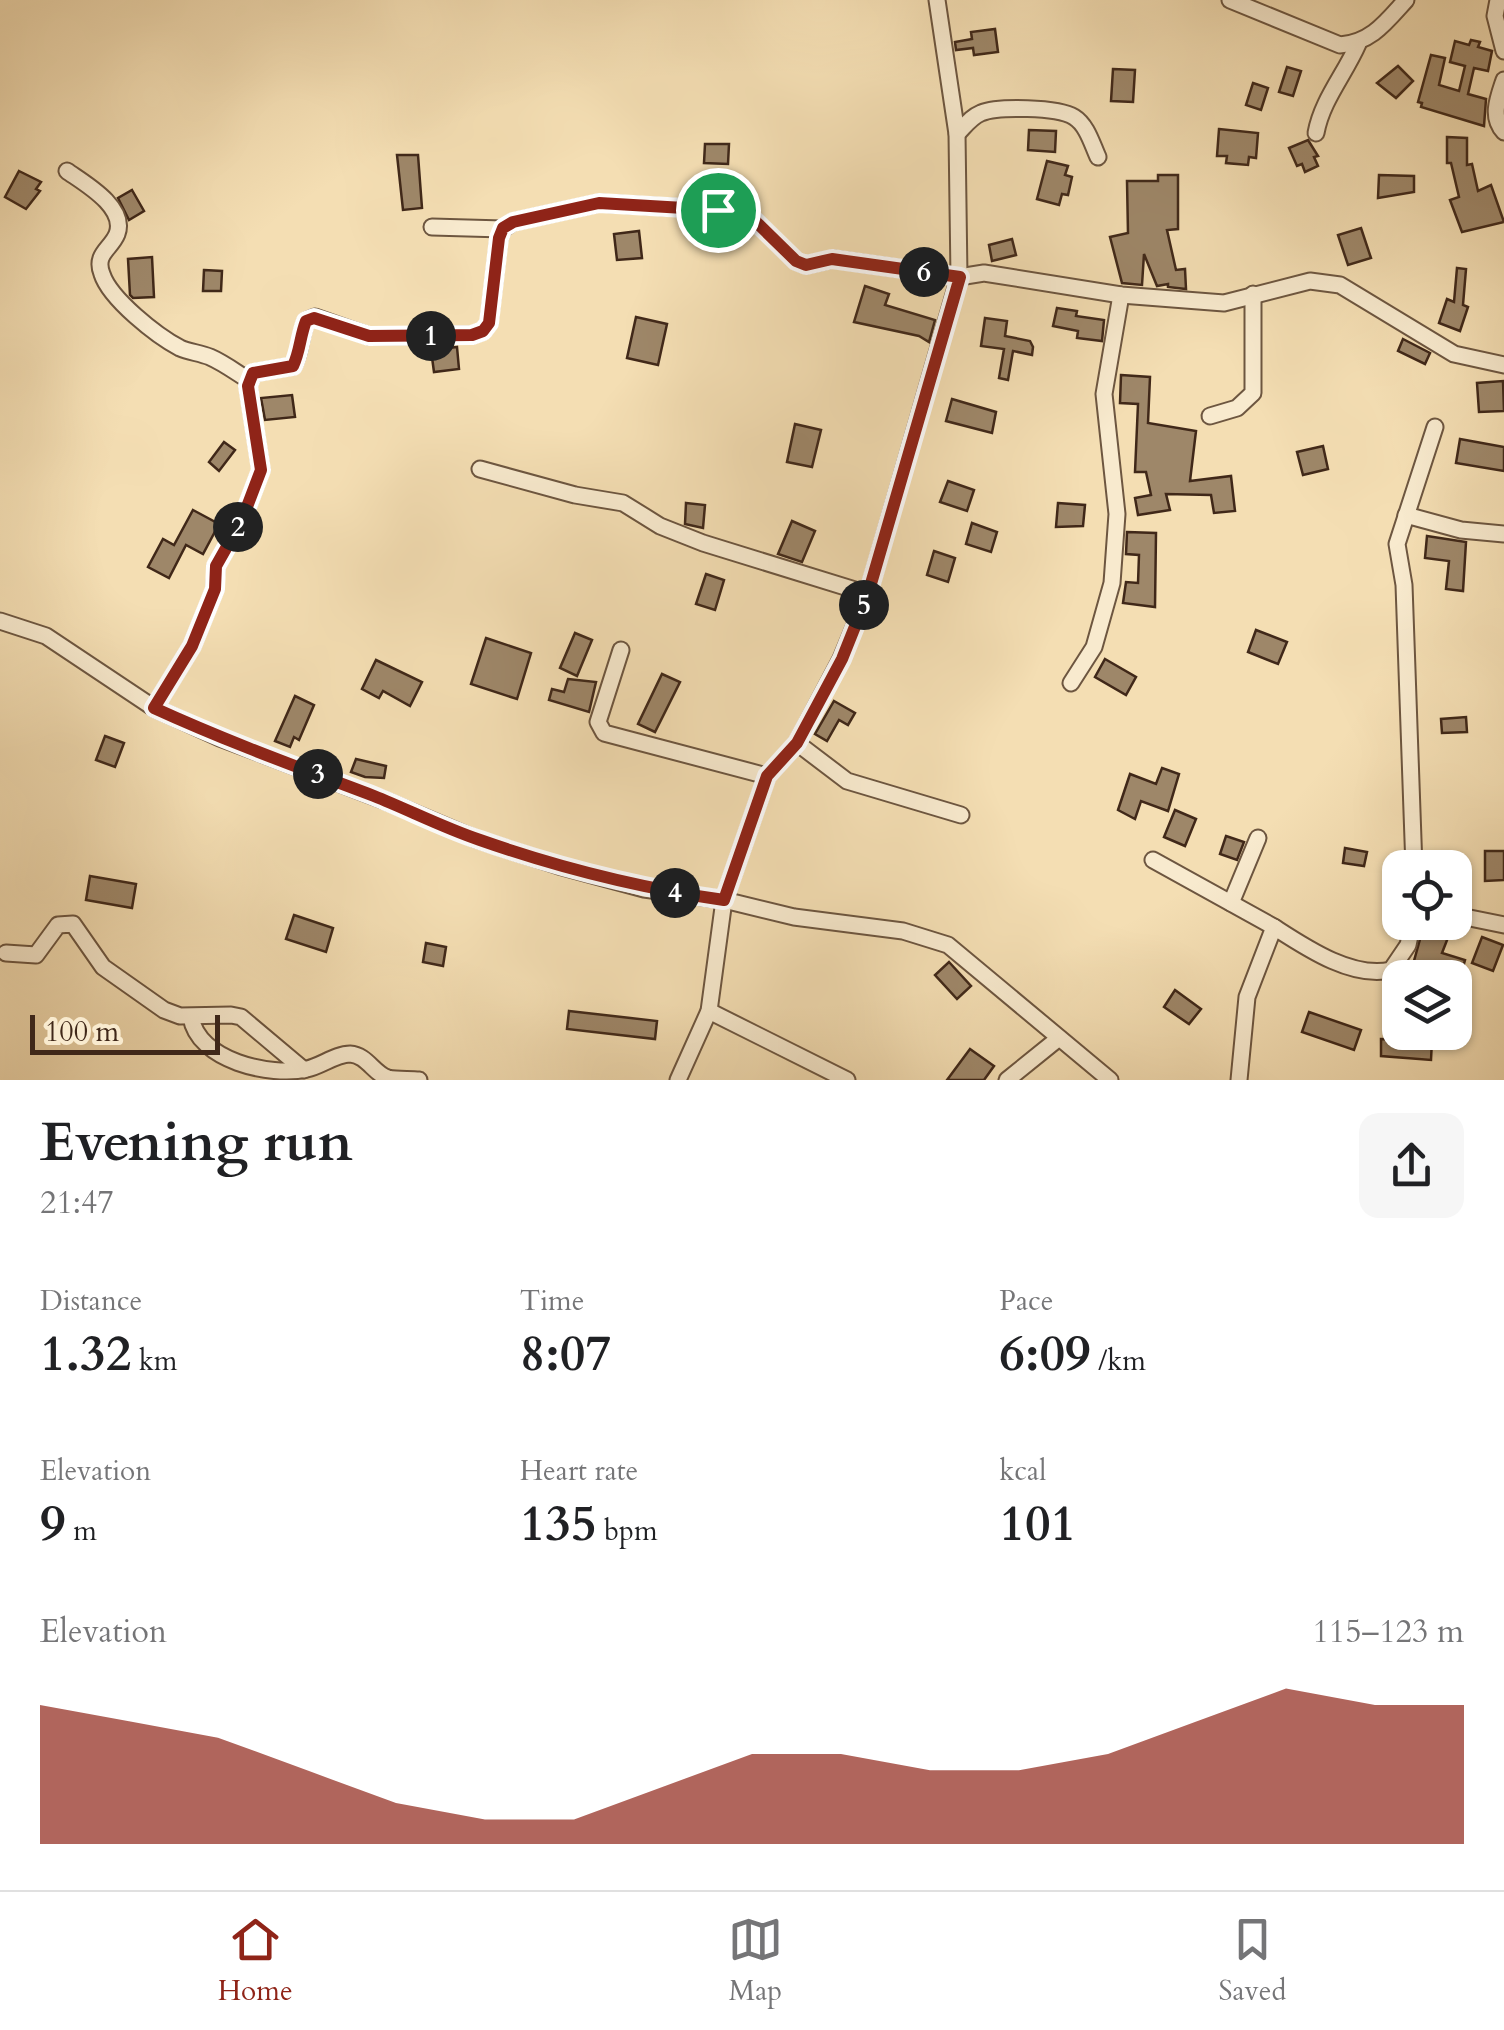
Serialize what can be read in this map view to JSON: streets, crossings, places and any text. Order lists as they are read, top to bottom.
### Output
{
  "scale_bar": "100 m",
  "page": {
    "pins": [
      "6",
      "1",
      "2",
      "5",
      "3",
      "4"
    ],
    "scale": "100 m",
    "heading": ["Evening run", "21:47"],
    "stats": [
      ["Distance", "1.32 km"],
      ["Time", "8:07"],
      ["Pace", "6:09 /km"],
      ["Elevation", "9 m"],
      ["Heart rate", "135 bpm"],
      ["kcal", "101"]
    ],
    "chart": ["Elevation", "115–123 m"],
    "tabs": ["Home", "Map", "Saved"]
  }
}
